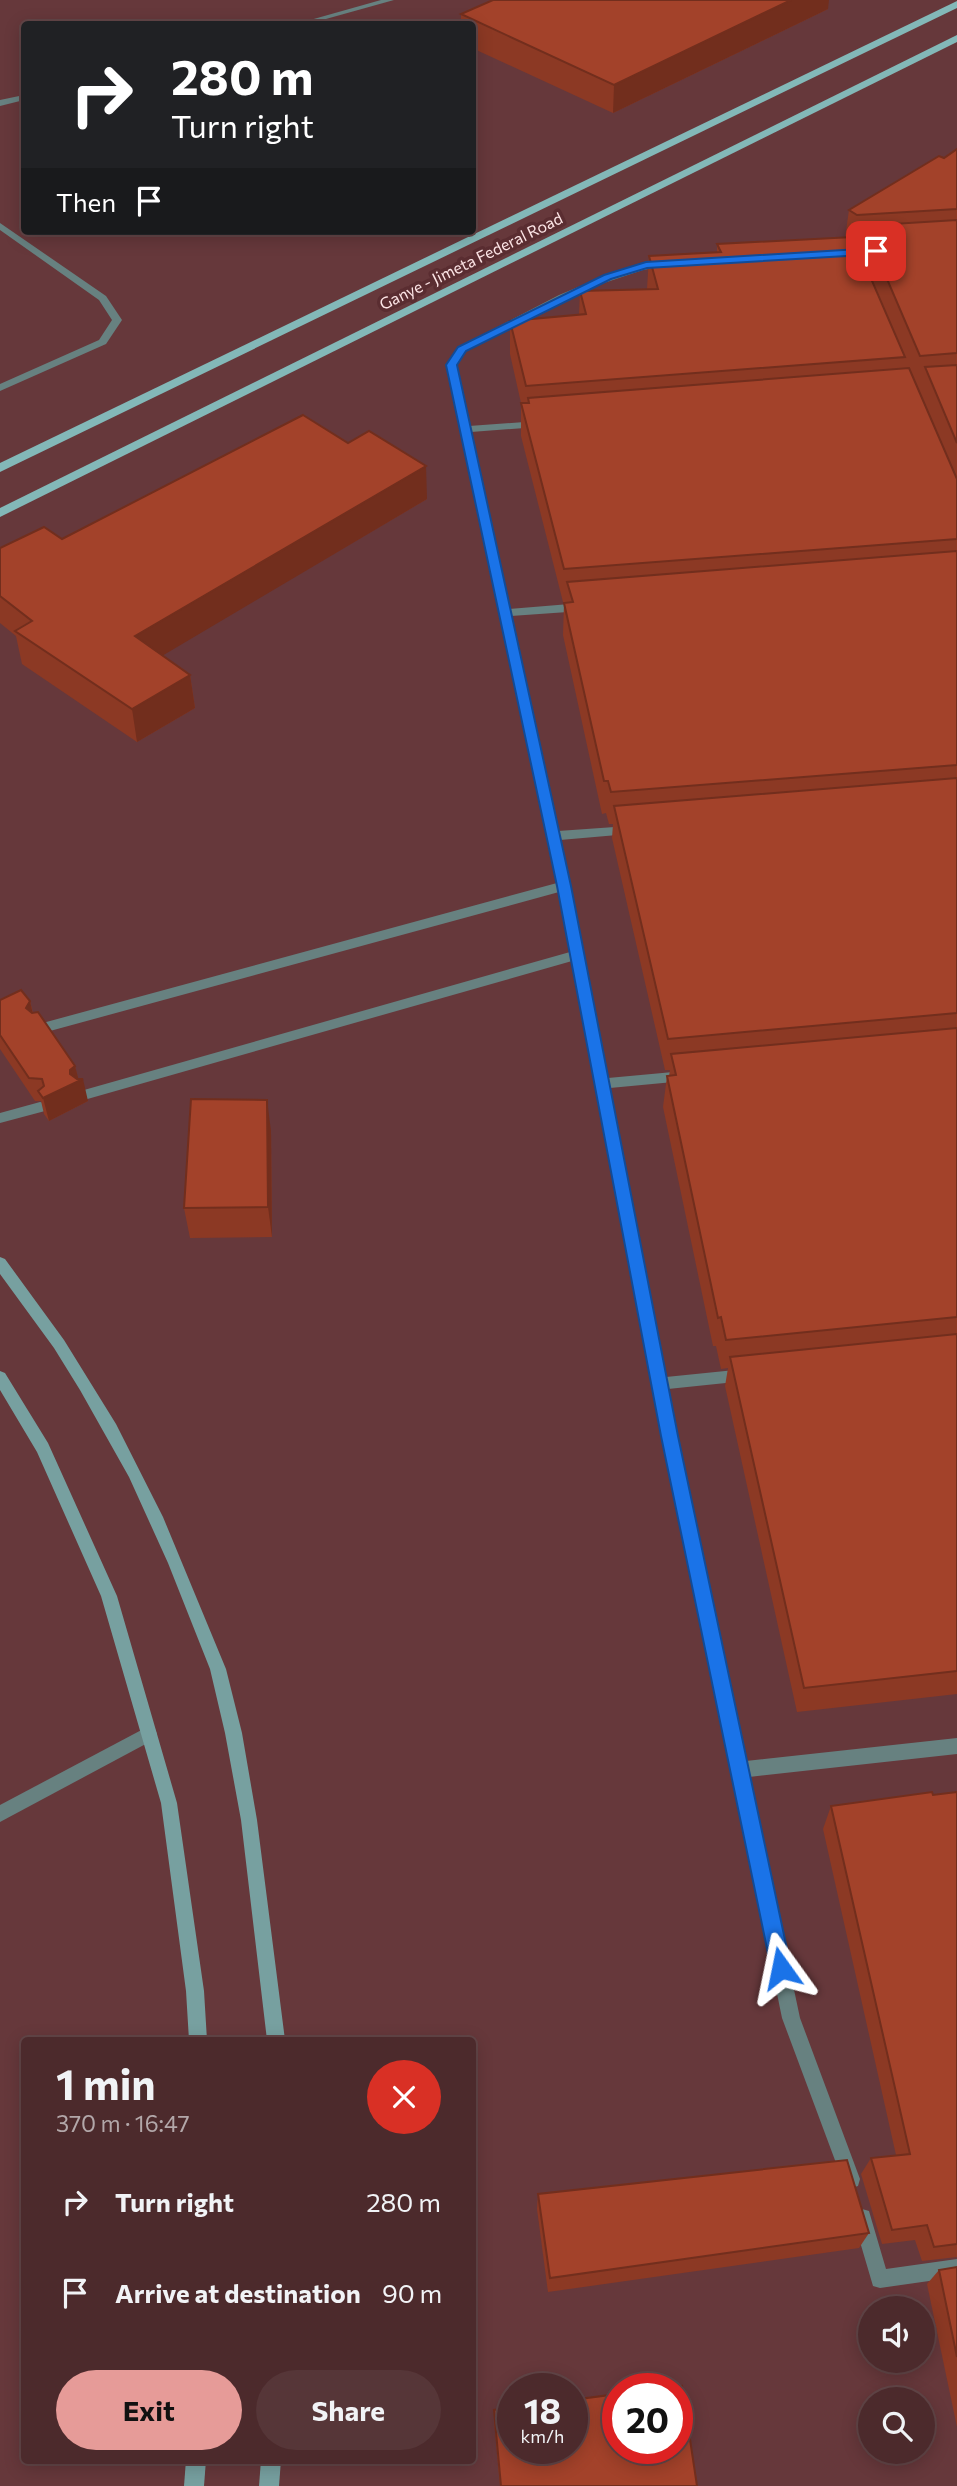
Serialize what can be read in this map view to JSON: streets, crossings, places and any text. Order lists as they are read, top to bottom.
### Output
{
  "streets": {
    "main road": ["Ganye - Jimeta Federal Road"]
  },
  "page": {
    "turn": ["280 m", "Turn right"],
    "then": "Then",
    "heading": ["1 min", "370 m · 16:47"],
    "list": [
      {
        "name": "Turn right",
        "value": "280 m"
      },
      {
        "name": "Arrive at destination",
        "value": "90 m"
      }
    ],
    "buttons": ["Exit", "Share"],
    "speed": "18 km/h",
    "limit": "20"
  }
}
